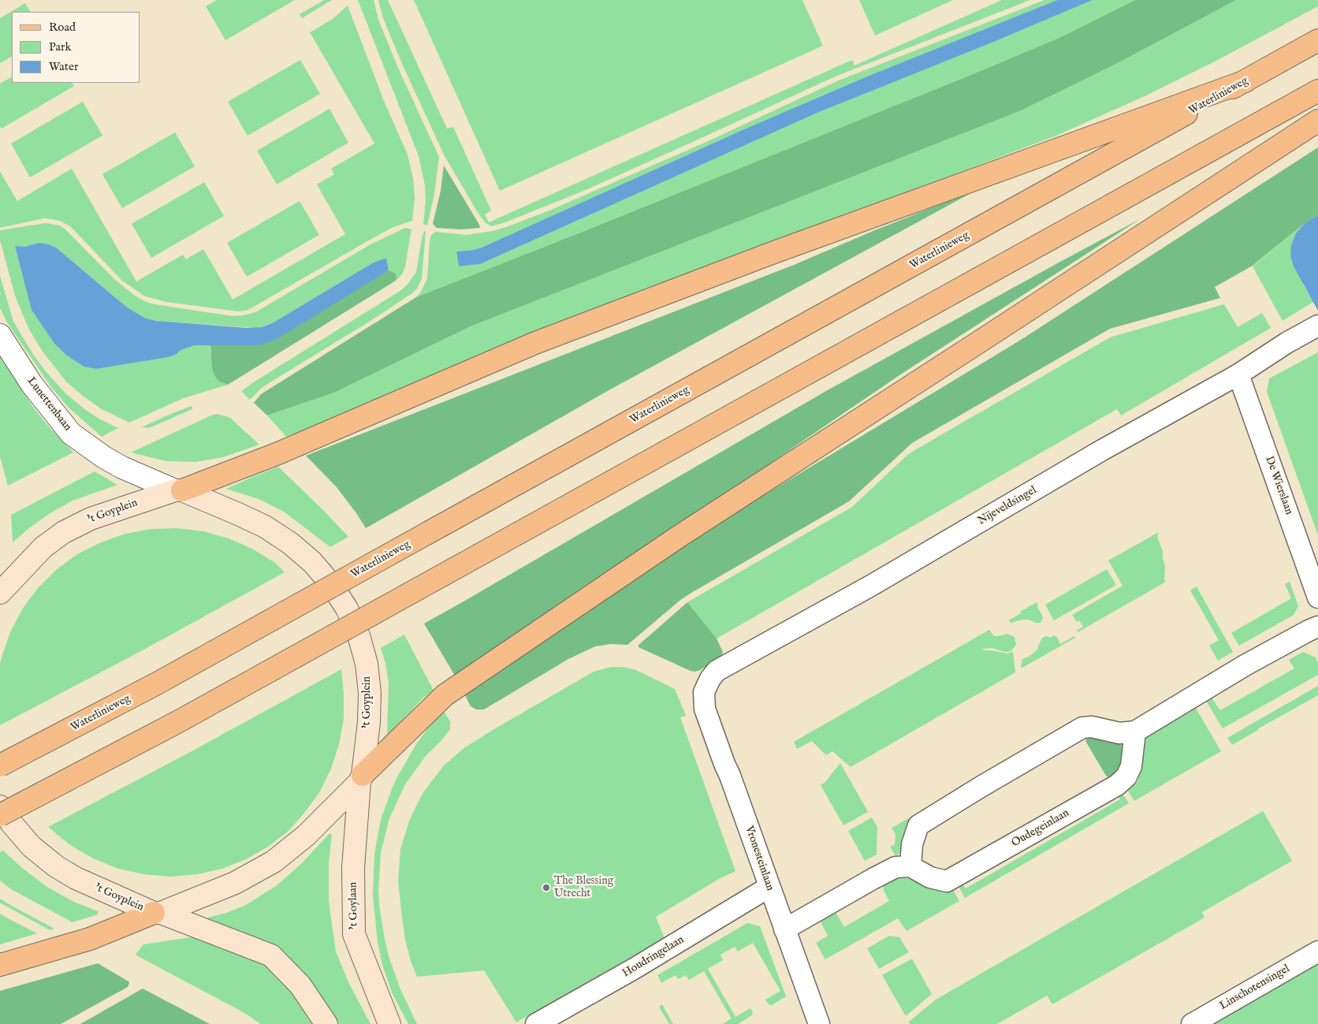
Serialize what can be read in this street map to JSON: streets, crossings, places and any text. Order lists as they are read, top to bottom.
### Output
{
  "streets": {
    "main road": ["Waterlinieweg", "'t Goyplein", "'t Goylaan"],
    "street": [
      "Lunettenbaan",
      "De Wierslaan",
      "Nijeveldsingel",
      "Oudegeinlaan",
      "Vronesteinlaan",
      "Houdringelaan",
      "Linschotensingel"
    ]
  },
  "crossings": [
    ["Lunettenbaan", "'t Goyplein"],
    ["De Wierslaan", "Nijeveldsingel"],
    ["Nijeveldsingel", "Vronesteinlaan"],
    ["'t Goyplein", "'t Goylaan"],
    ["Vronesteinlaan", "Houdringelaan"]
  ],
  "places": ["The Blessing Utrecht"],
  "legend": ["Road", "Park", "Water"]
}
